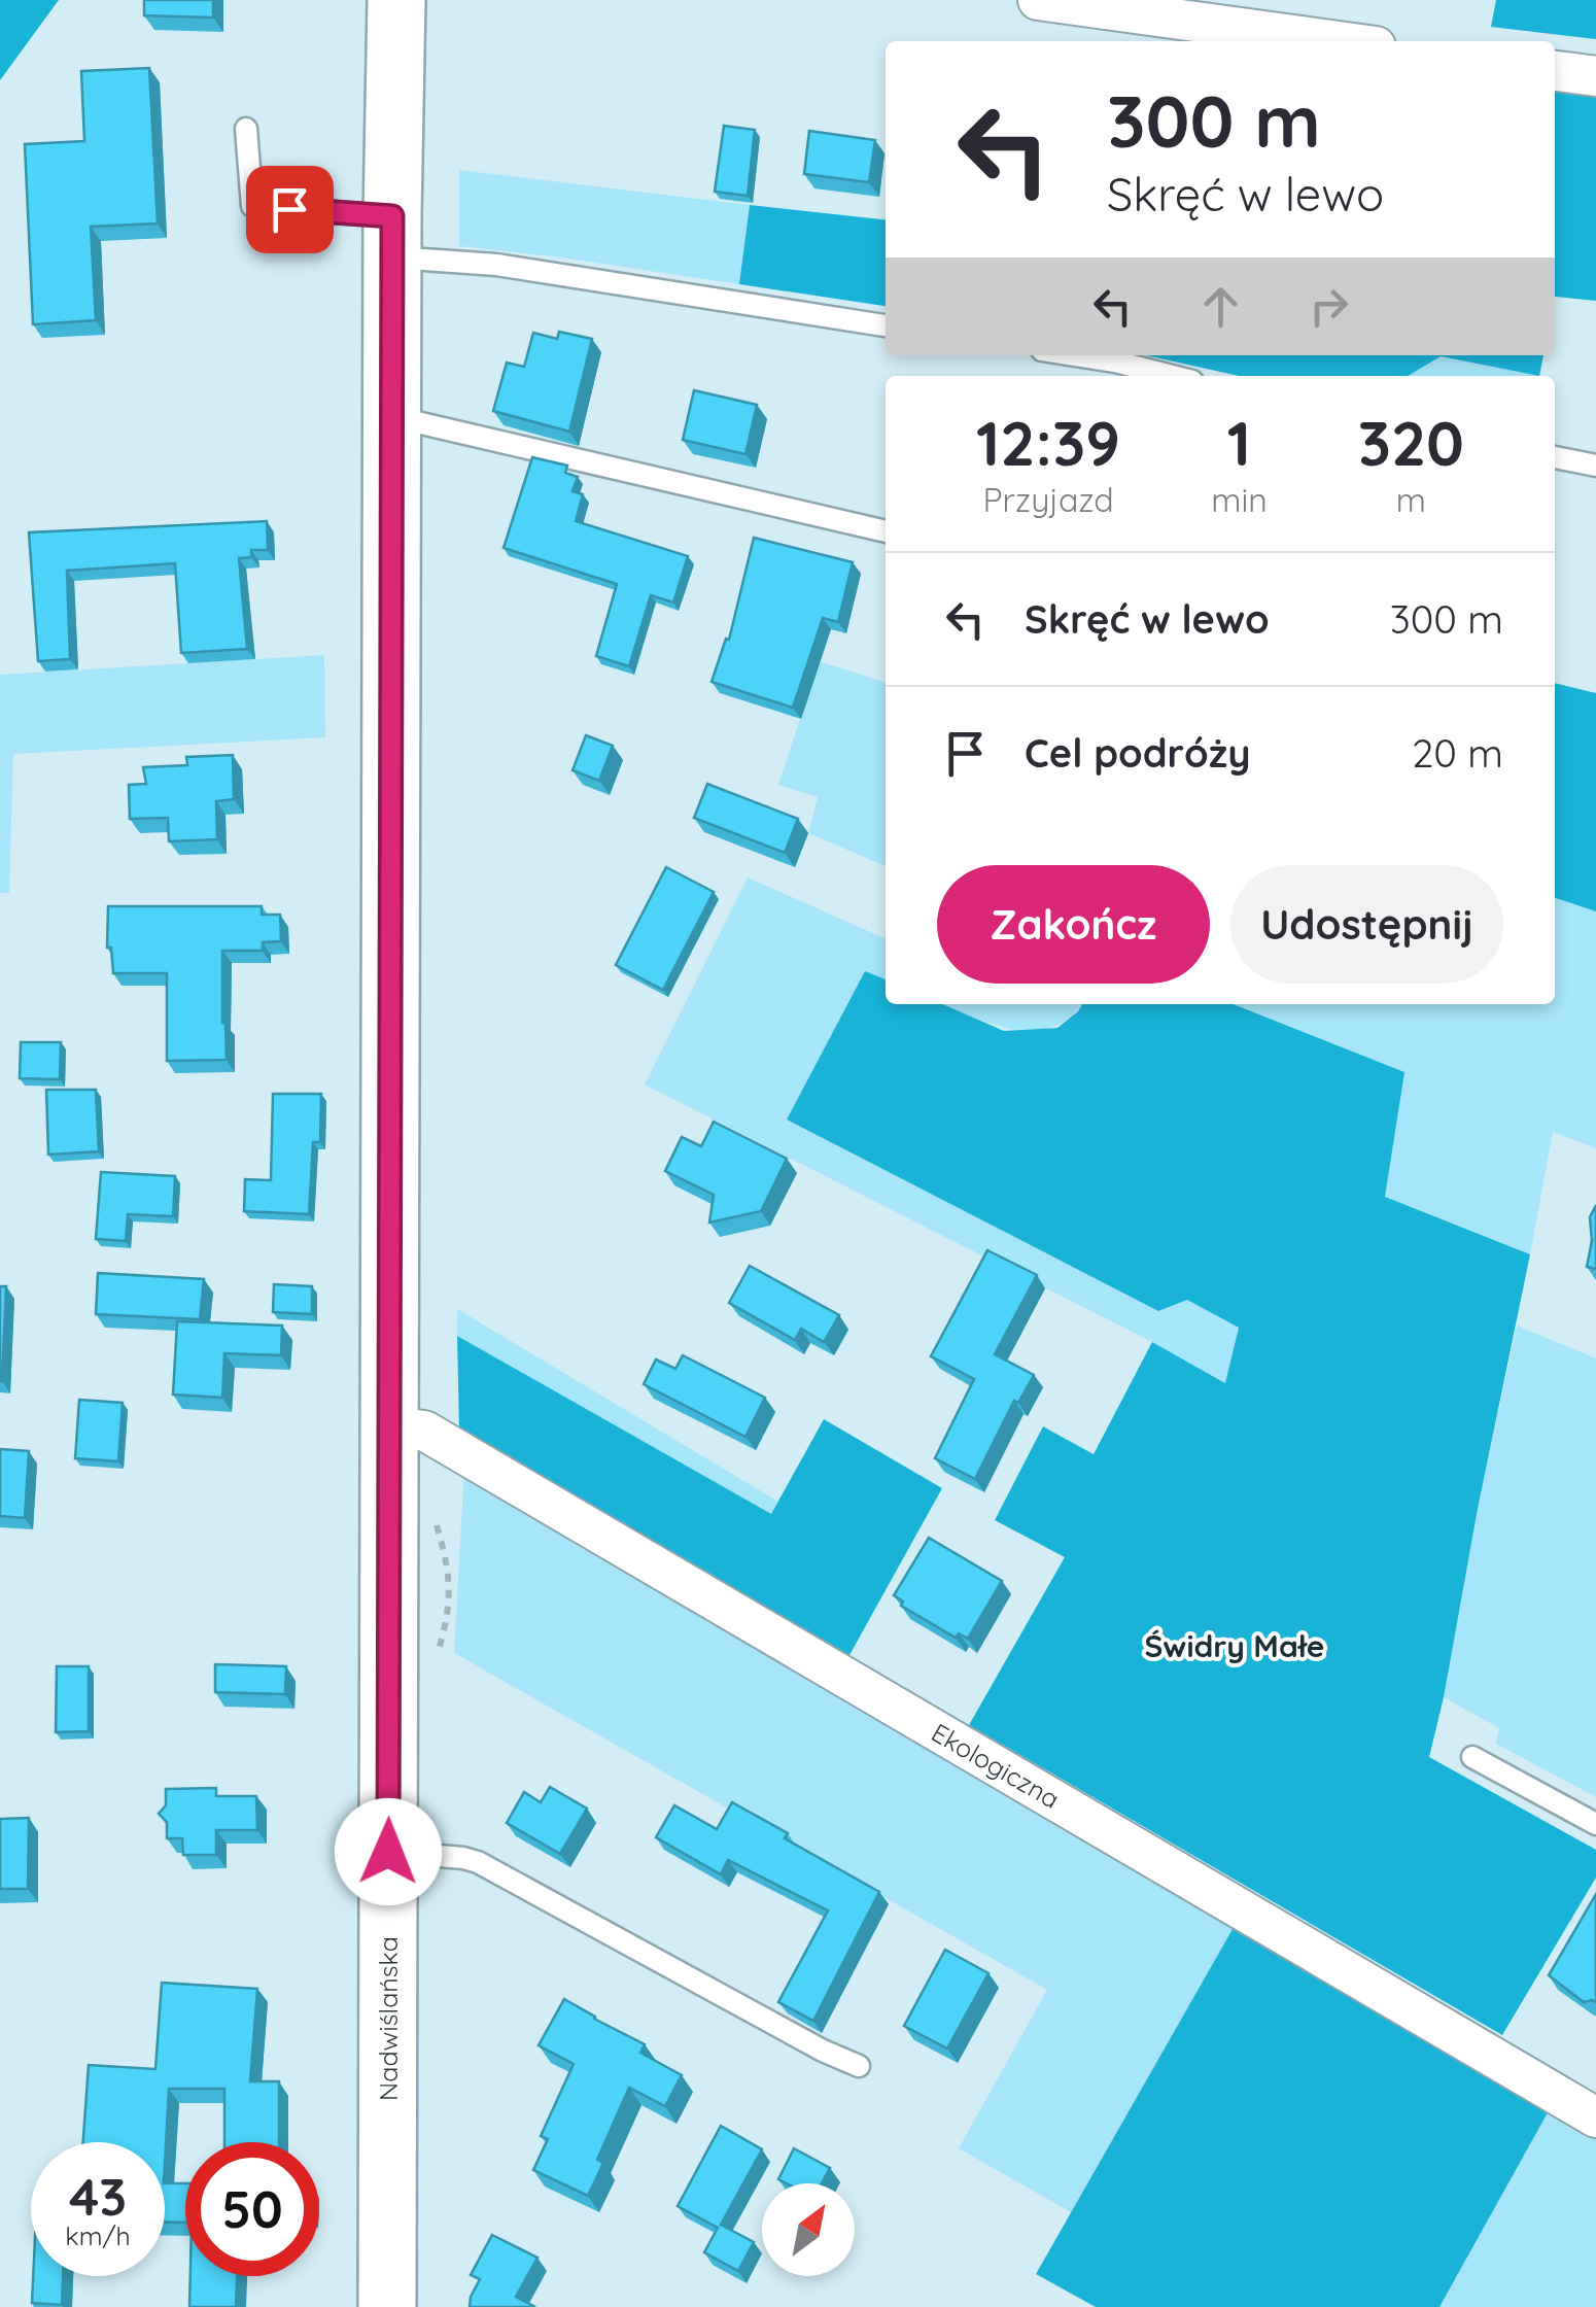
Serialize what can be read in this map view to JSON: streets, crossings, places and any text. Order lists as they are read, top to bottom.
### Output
{
  "streets": {
    "main road": ["Nadwiślańska"],
    "street": ["Ekologiczna"]
  },
  "crossings": [
    ["Ekologiczna", "Nadwiślańska"]
  ],
  "districts": ["Świdry Małe"],
  "north": "top right",
  "page": {
    "turn": ["300 m", "Skręć w lewo"],
    "eta": [
      "12:39",
      "Przyjazd",
      "1",
      "min",
      "320",
      "m"
    ],
    "list": [
      {
        "name": "Skręć w lewo",
        "value": "300 m"
      },
      {
        "name": "Cel podróży",
        "value": "20 m"
      }
    ],
    "buttons": ["Zakończ", "Udostępnij"],
    "speed": "43 km/h",
    "limit": "50"
  }
}
